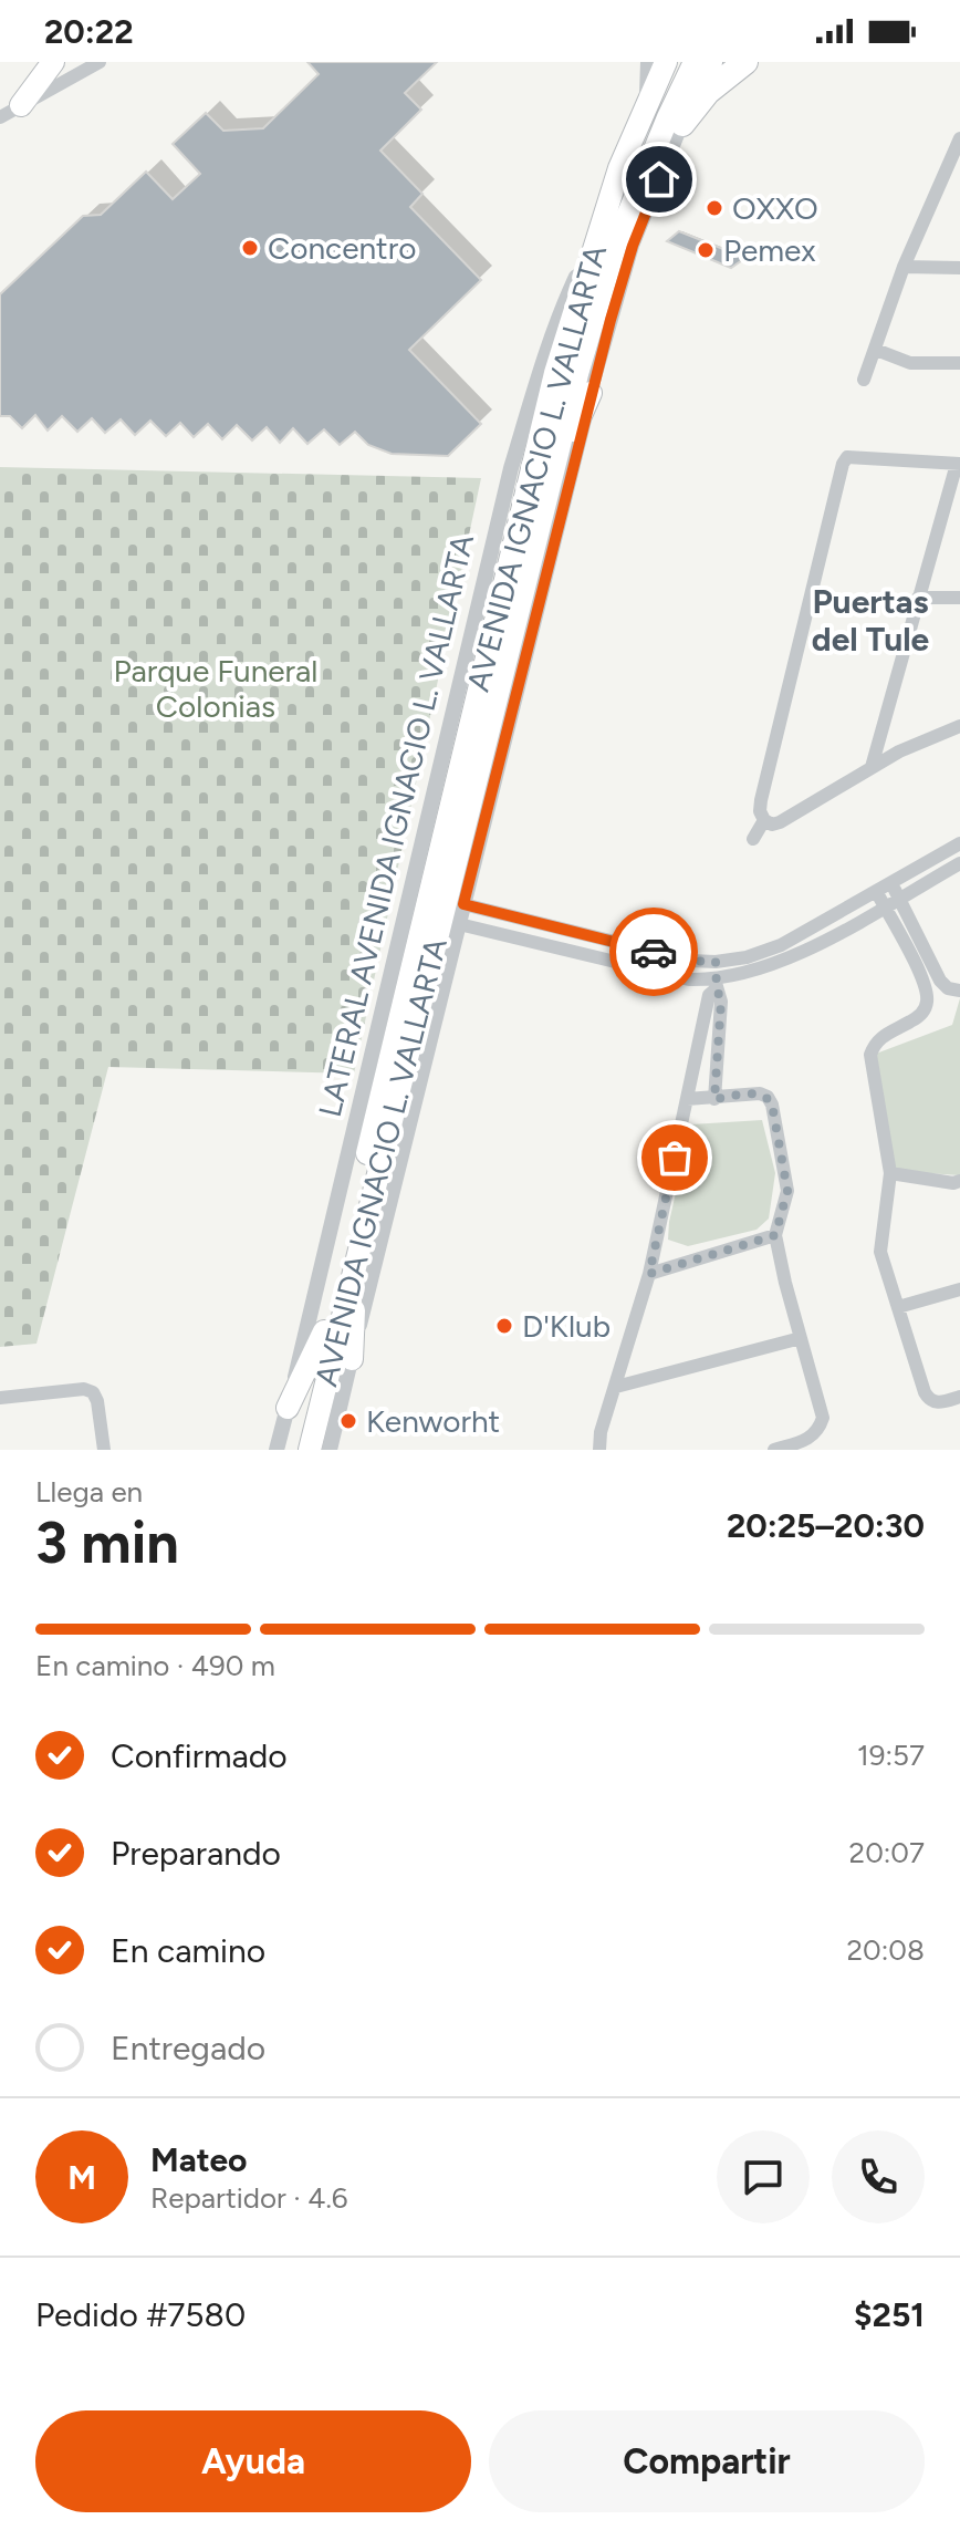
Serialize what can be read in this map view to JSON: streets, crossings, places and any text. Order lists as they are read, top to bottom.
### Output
{
  "streets": {
    "highway": ["AVENIDA IGNACIO L. VALLARTA"],
    "street": ["LATERAL AVENIDA IGNACIO L. VALLARTA"]
  },
  "crossings": [
    ["AVENIDA IGNACIO L. VALLARTA", "LATERAL AVENIDA IGNACIO L. VALLARTA"]
  ],
  "districts": ["Puertas del Tule"],
  "parks": ["Parque Funeral Colonias"],
  "places": [
    "OXXO",
    "Concentro",
    "Pemex",
    "D'Klub",
    "Kenworht"
  ],
  "page": {
    "status": "20:22",
    "heading": ["3 min", "Llega en", "20:25–20:30"],
    "panel": [
      "Mateo",
      "Repartidor · 4.6",
      "Pedido #7580",
      "$251"
    ],
    "bar": "En camino · 490 m",
    "list": [
      ["Confirmado", "19:57"],
      ["Preparando", "20:07"],
      ["En camino", "20:08"],
      "Entregado"
    ],
    "round": "M",
    "buttons": ["Ayuda", "Compartir"]
  }
}
